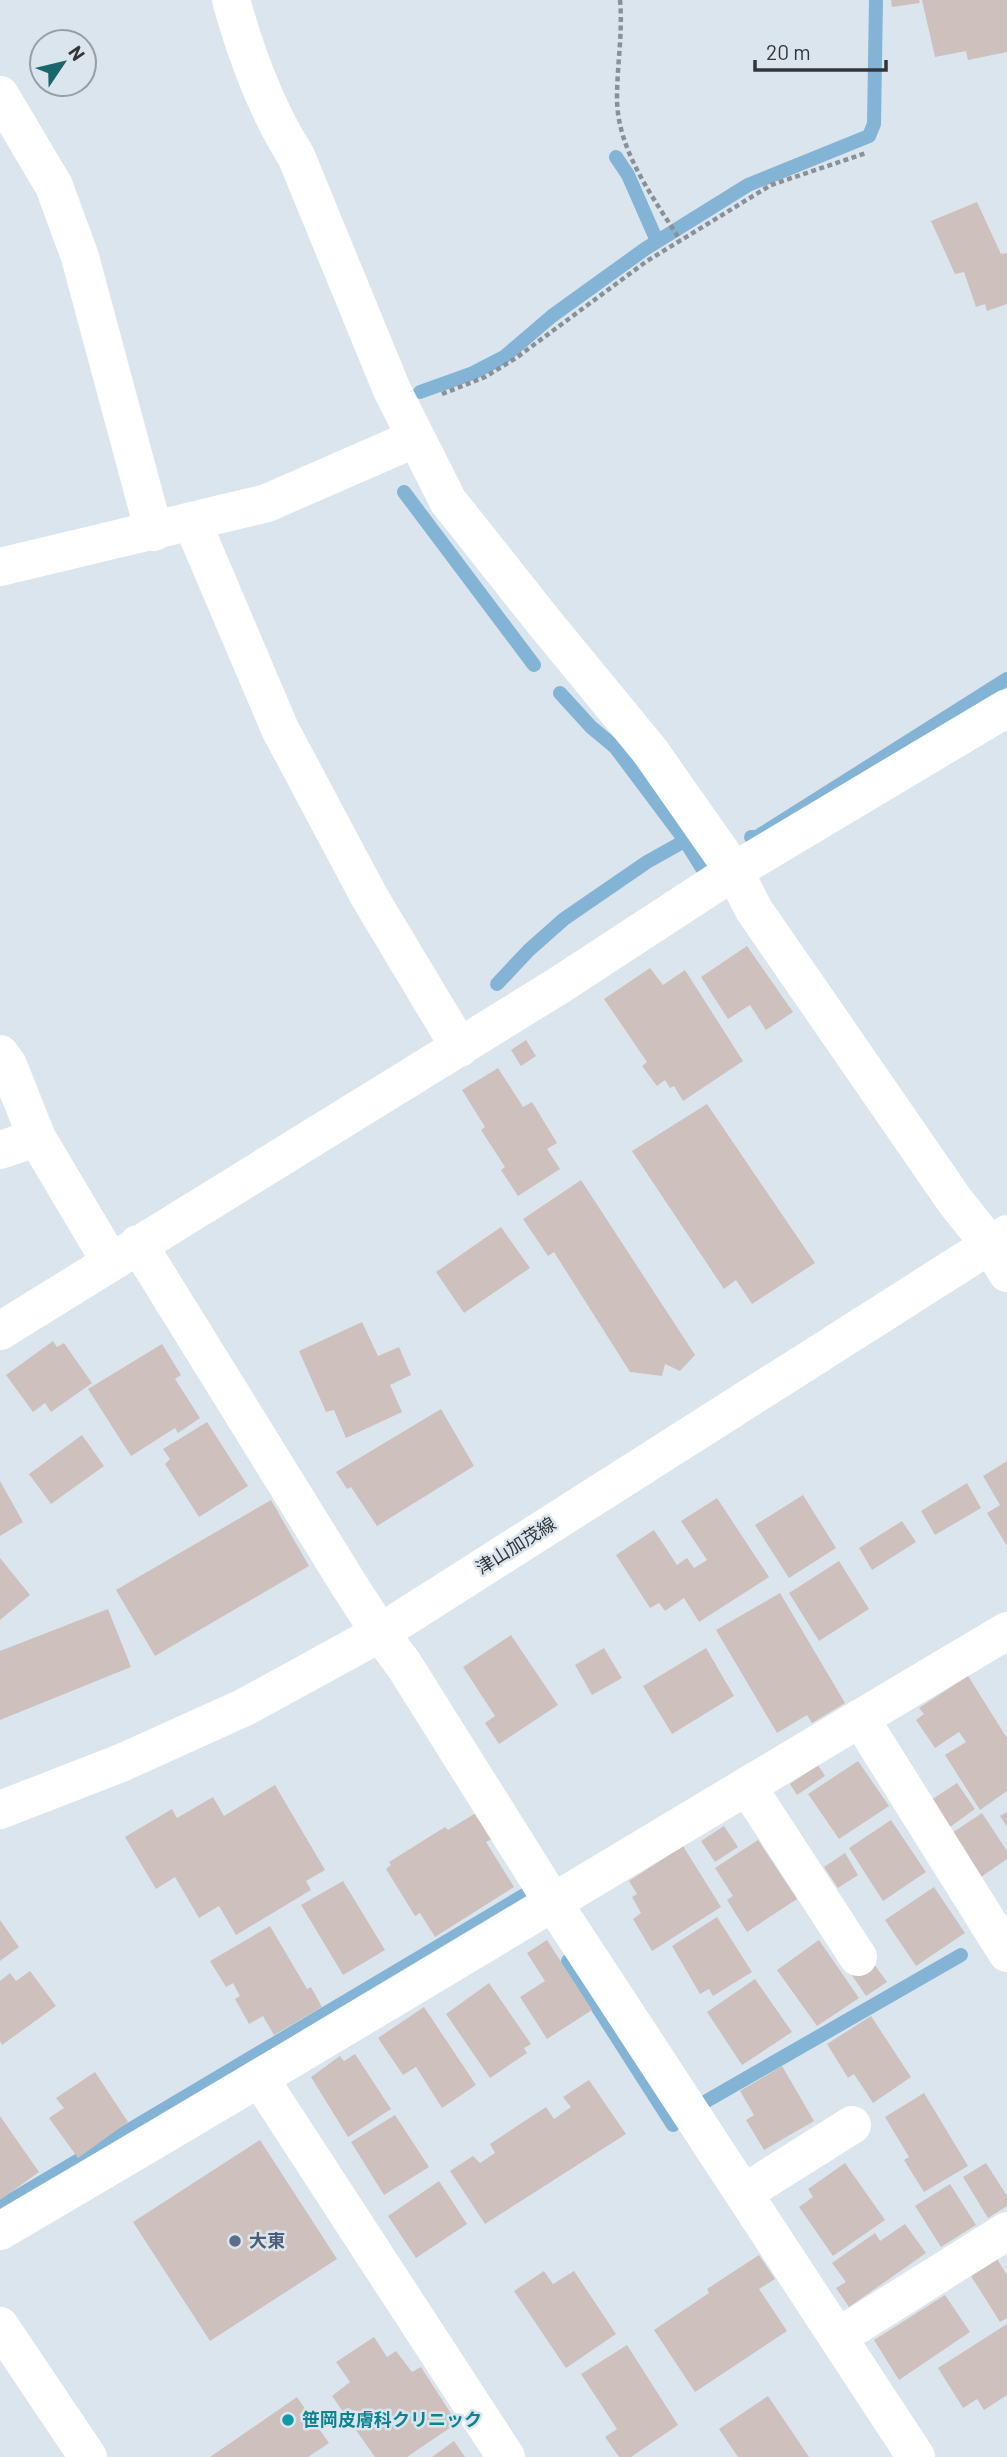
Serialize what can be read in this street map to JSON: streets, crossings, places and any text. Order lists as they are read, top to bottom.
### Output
{
  "streets": {
    "street": ["津山加茂線"]
  },
  "places": ["大東", "笹岡皮膚科クリニック"],
  "scale_bar": "20 m",
  "north": "top right"
}
